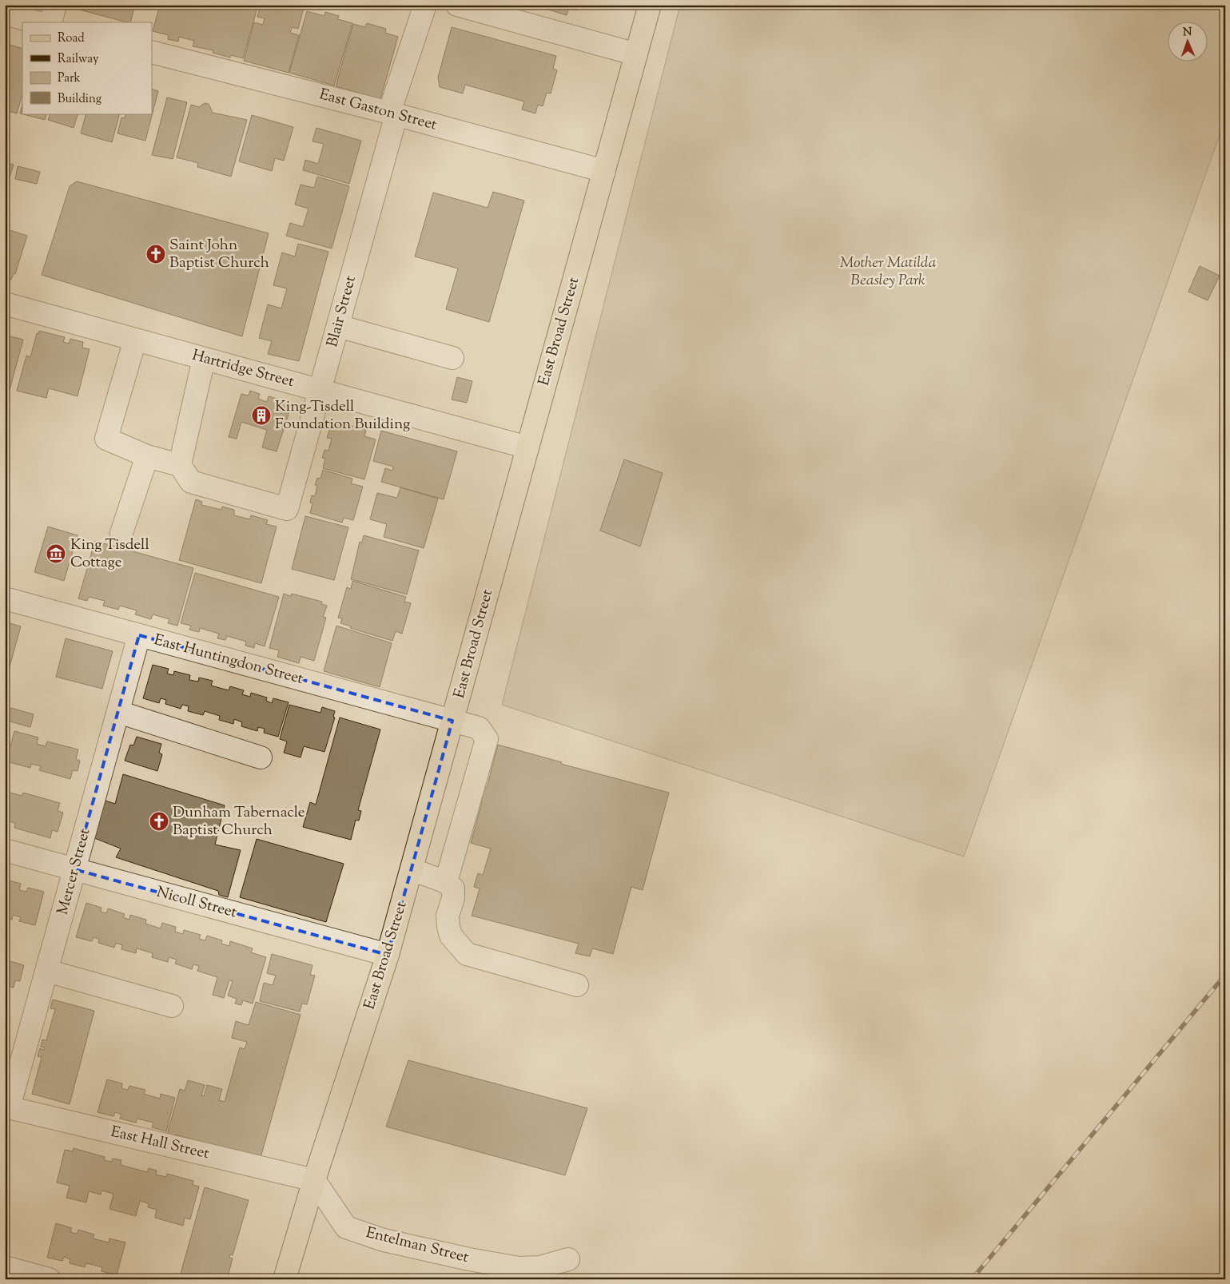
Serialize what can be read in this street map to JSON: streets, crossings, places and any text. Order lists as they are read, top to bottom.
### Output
{
  "streets": {
    "main road": ["East Broad Street"],
    "street": [
      "East Gaston Street",
      "Blair Street",
      "Hartridge Street",
      "East Huntingdon Street",
      "Mercer Street",
      "Nicoll Street",
      "East Hall Street",
      "Entelman Street"
    ]
  },
  "crossings": [
    ["East Gaston Street", "Blair Street"],
    ["East Gaston Street", "East Broad Street"],
    ["Blair Street", "Hartridge Street"],
    ["East Broad Street", "Hartridge Street"],
    ["East Broad Street", "East Huntingdon Street"],
    ["East Broad Street", "Nicoll Street"],
    ["East Broad Street", "East Hall Street"],
    ["East Broad Street", "Entelman Street"],
    ["East Huntingdon Street", "Mercer Street"],
    ["Mercer Street", "Nicoll Street"],
    ["Mercer Street", "East Hall Street"],
    ["East Hall Street", "Entelman Street"]
  ],
  "parks": ["Mother Matilda Beasley Park"],
  "places": {
    "church": ["Saint John Baptist Church", "Dunham Tabernacle Baptist Church"],
    "building": ["King-Tisdell Foundation Building"],
    "museum": ["King Tisdell Cottage"]
  },
  "legend": [
    "Road",
    "Railway",
    "Park",
    "Building"
  ],
  "north": "top"
}
